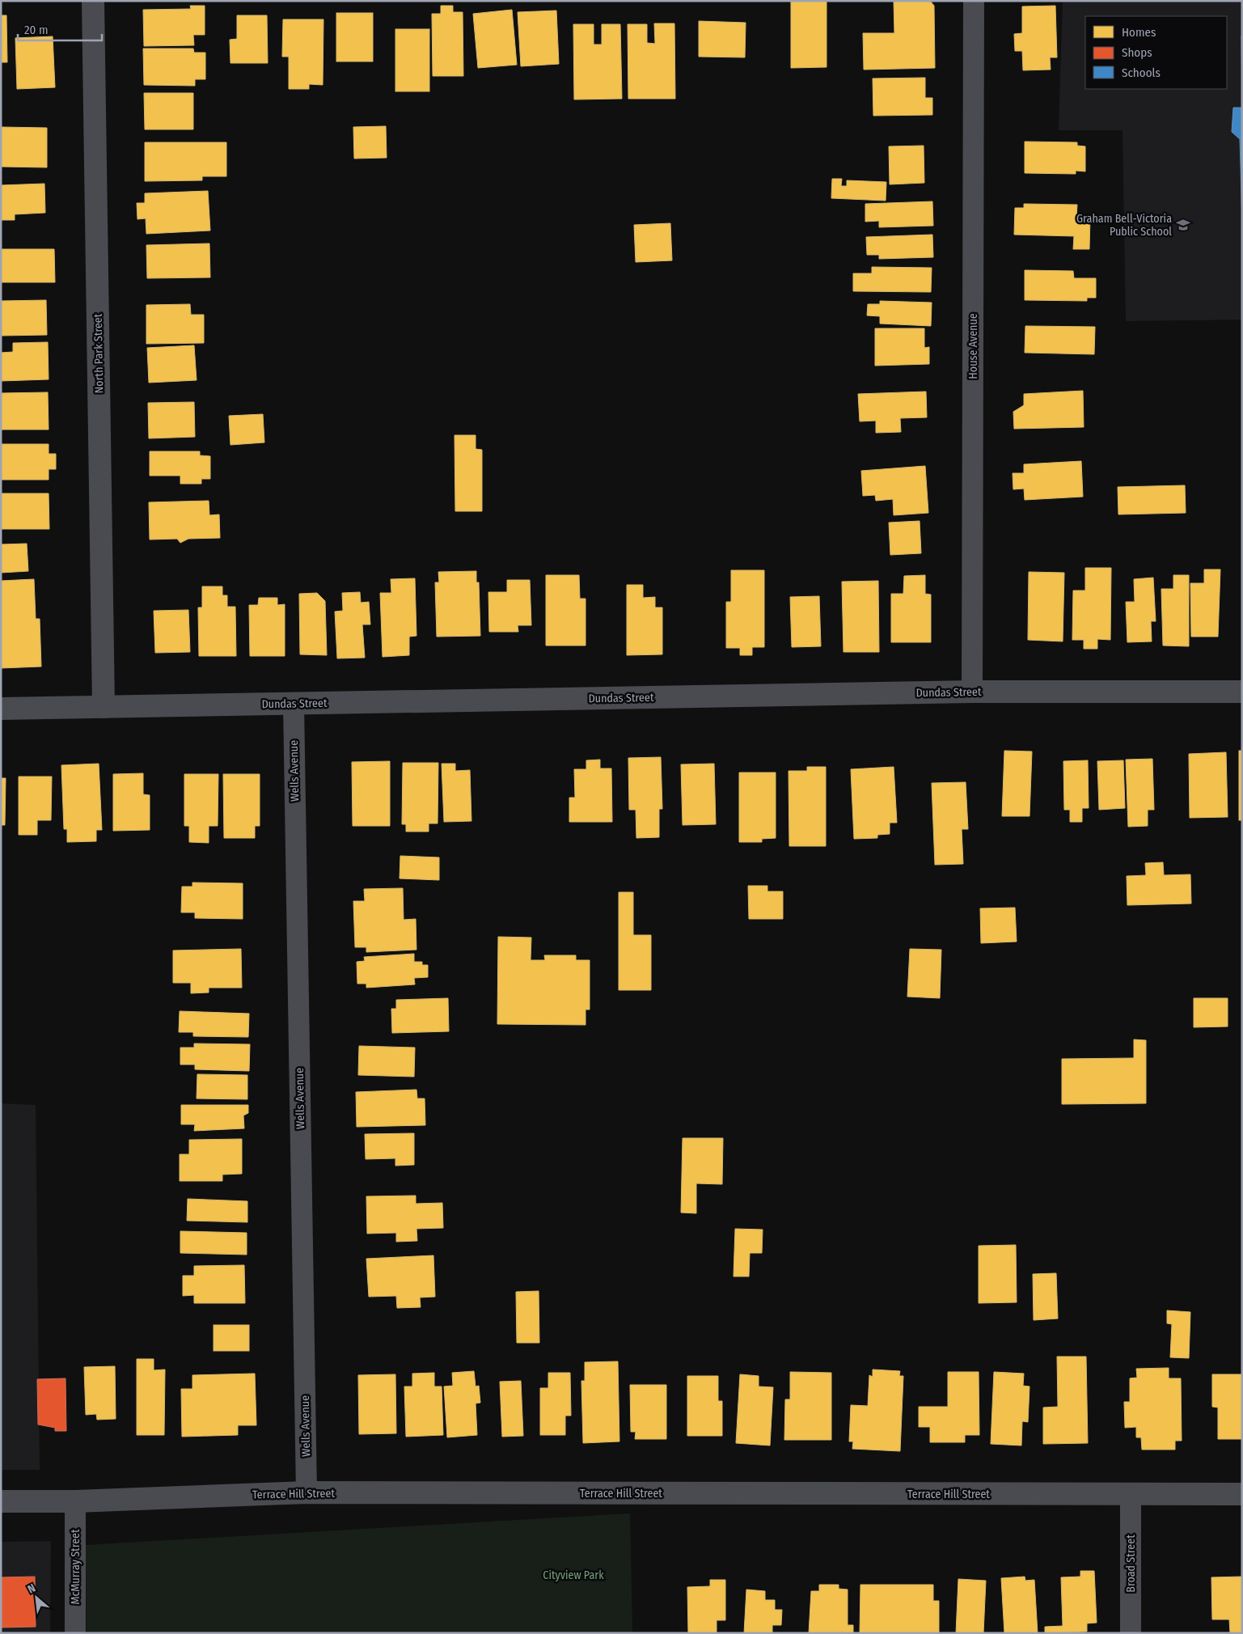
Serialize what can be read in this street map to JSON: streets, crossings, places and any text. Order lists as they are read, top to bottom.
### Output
{
  "streets": {
    "street": [
      "House Avenue",
      "North Park Street",
      "Dundas Street",
      "Wells Avenue",
      "Terrace Hill Street",
      "Broad Street",
      "McMurray Street"
    ]
  },
  "crossings": [
    ["House Avenue", "Dundas Street"],
    ["North Park Street", "Dundas Street"],
    ["Dundas Street", "Wells Avenue"],
    ["Wells Avenue", "Terrace Hill Street"],
    ["Terrace Hill Street", "Broad Street"],
    ["Terrace Hill Street", "McMurray Street"]
  ],
  "parks": ["Cityview Park"],
  "places": {
    "school or university": ["Graham Bell-Victoria Public School"]
  },
  "legend": ["Homes", "Shops", "Schools"],
  "scale_bar": "20 m",
  "north": "top left"
}
